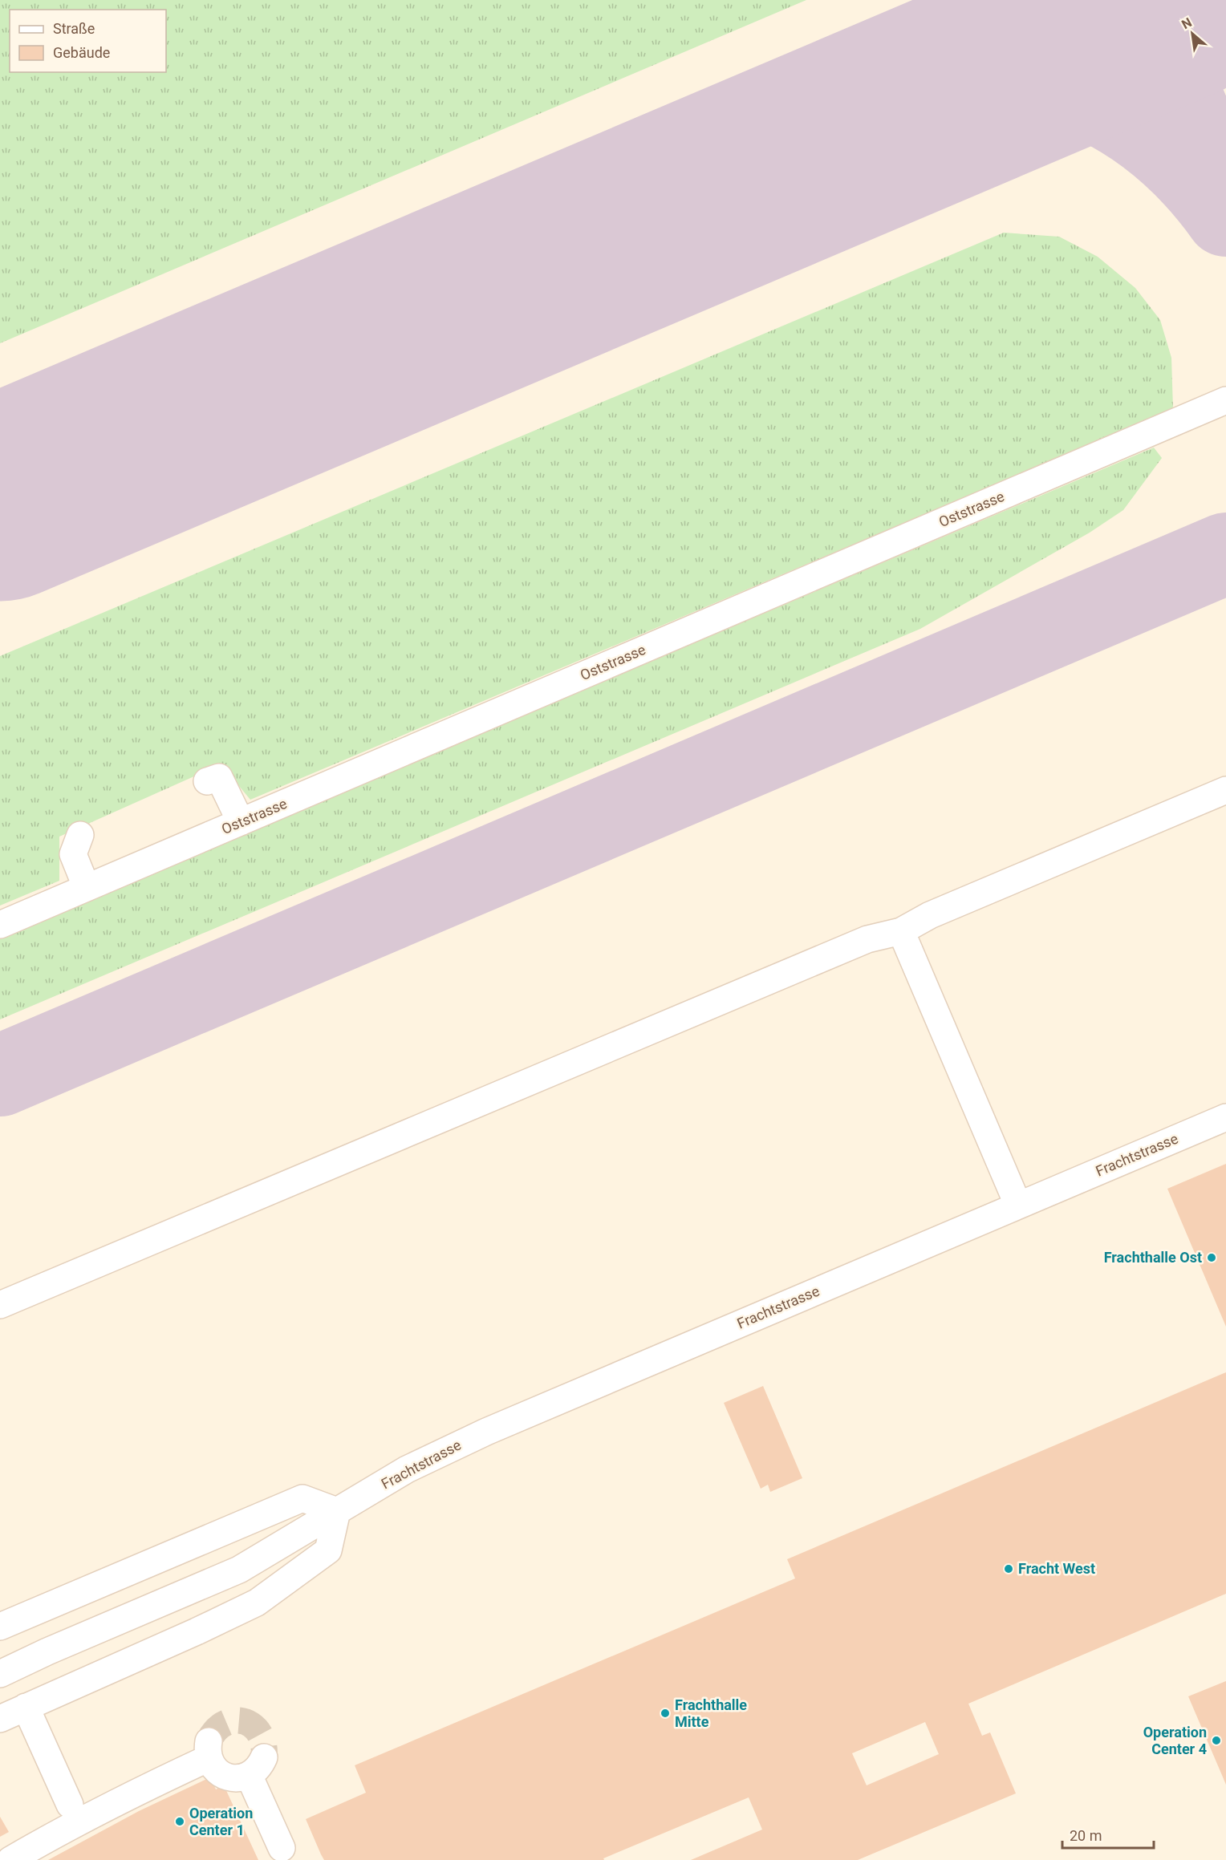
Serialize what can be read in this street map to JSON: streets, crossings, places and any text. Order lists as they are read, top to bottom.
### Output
{
  "streets": {
    "lane": ["Oststrasse", "Frachtstrasse"]
  },
  "places": [
    "Frachthalle Ost",
    "Fracht West",
    "Frachthalle Mitte",
    "Operation Center 4",
    "Operation Center 1"
  ],
  "legend": ["Straße", "Gebäude"],
  "scale_bar": "20 m",
  "north": "top left"
}
